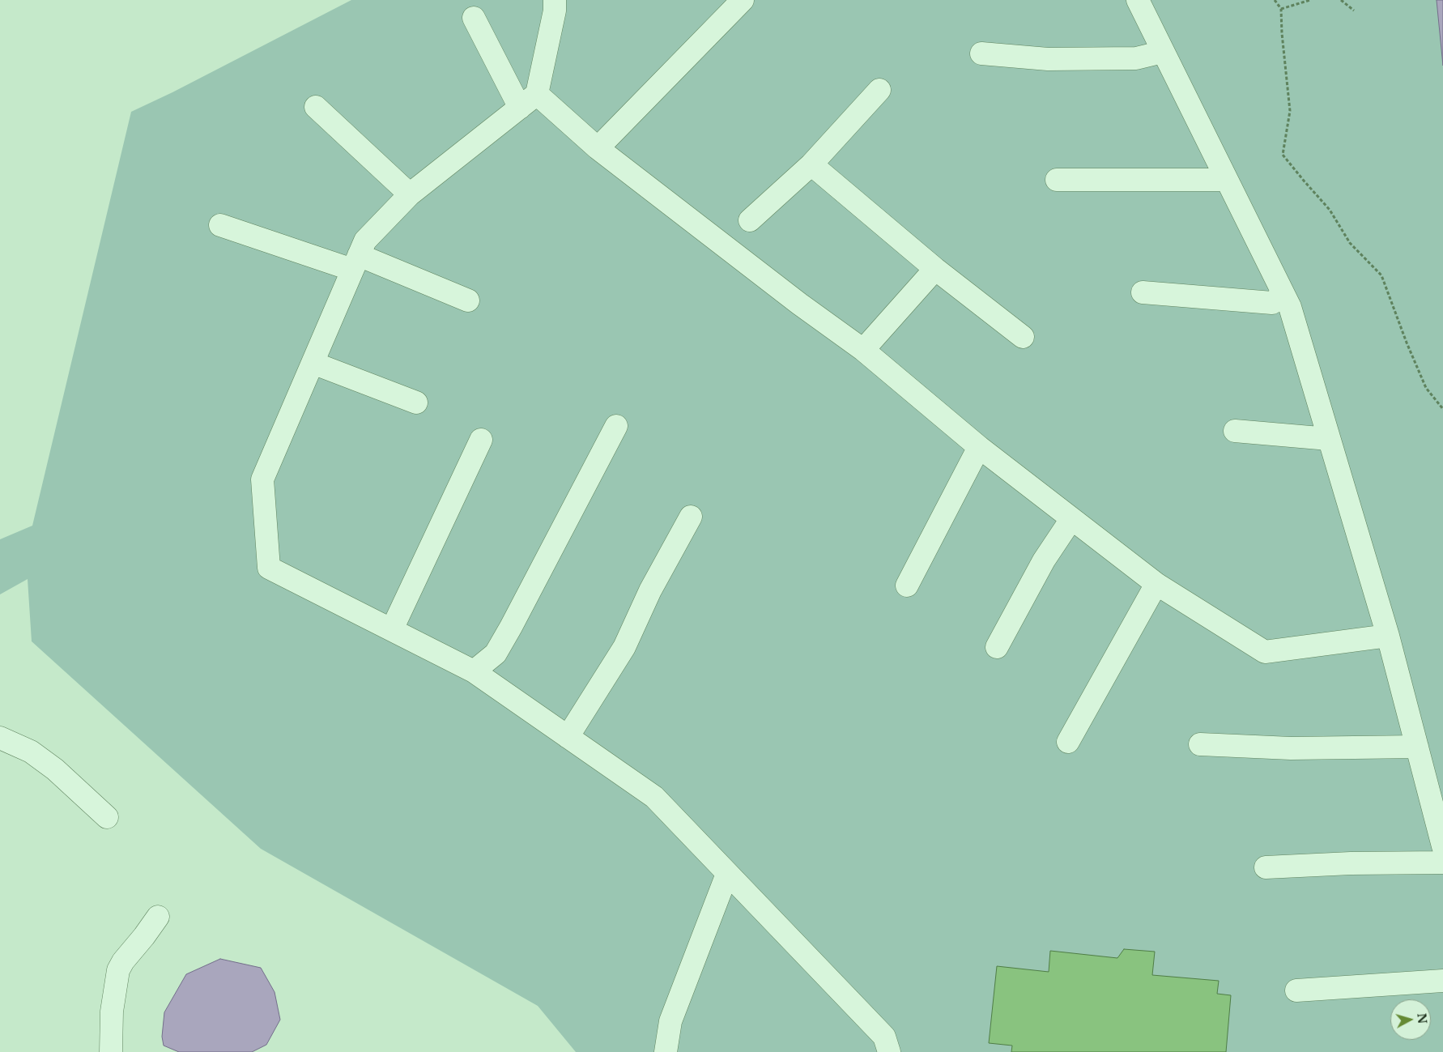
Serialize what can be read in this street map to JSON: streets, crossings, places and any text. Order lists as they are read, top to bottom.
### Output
{
  "north": "right"
}
